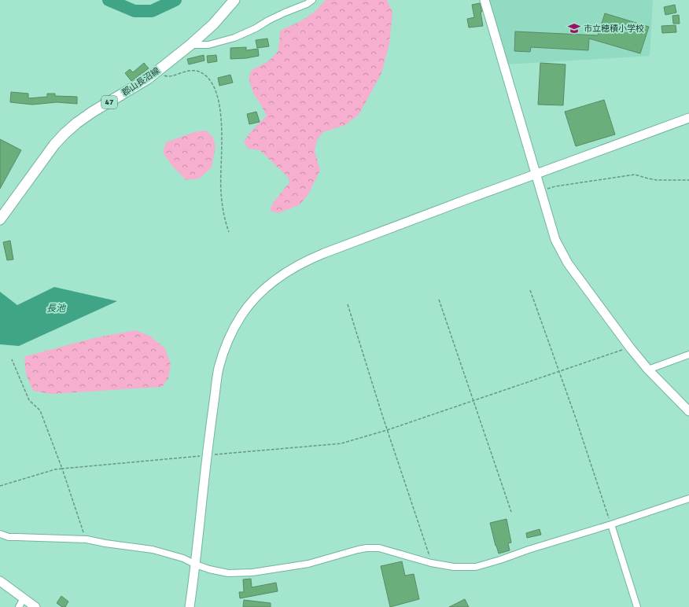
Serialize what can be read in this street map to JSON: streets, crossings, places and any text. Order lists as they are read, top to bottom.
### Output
{
  "streets": {
    "main road": ["郡山長沼線", "47"]
  },
  "water": ["長池"],
  "places": {
    "school or university": ["市立穂積小学校"]
  }
}
